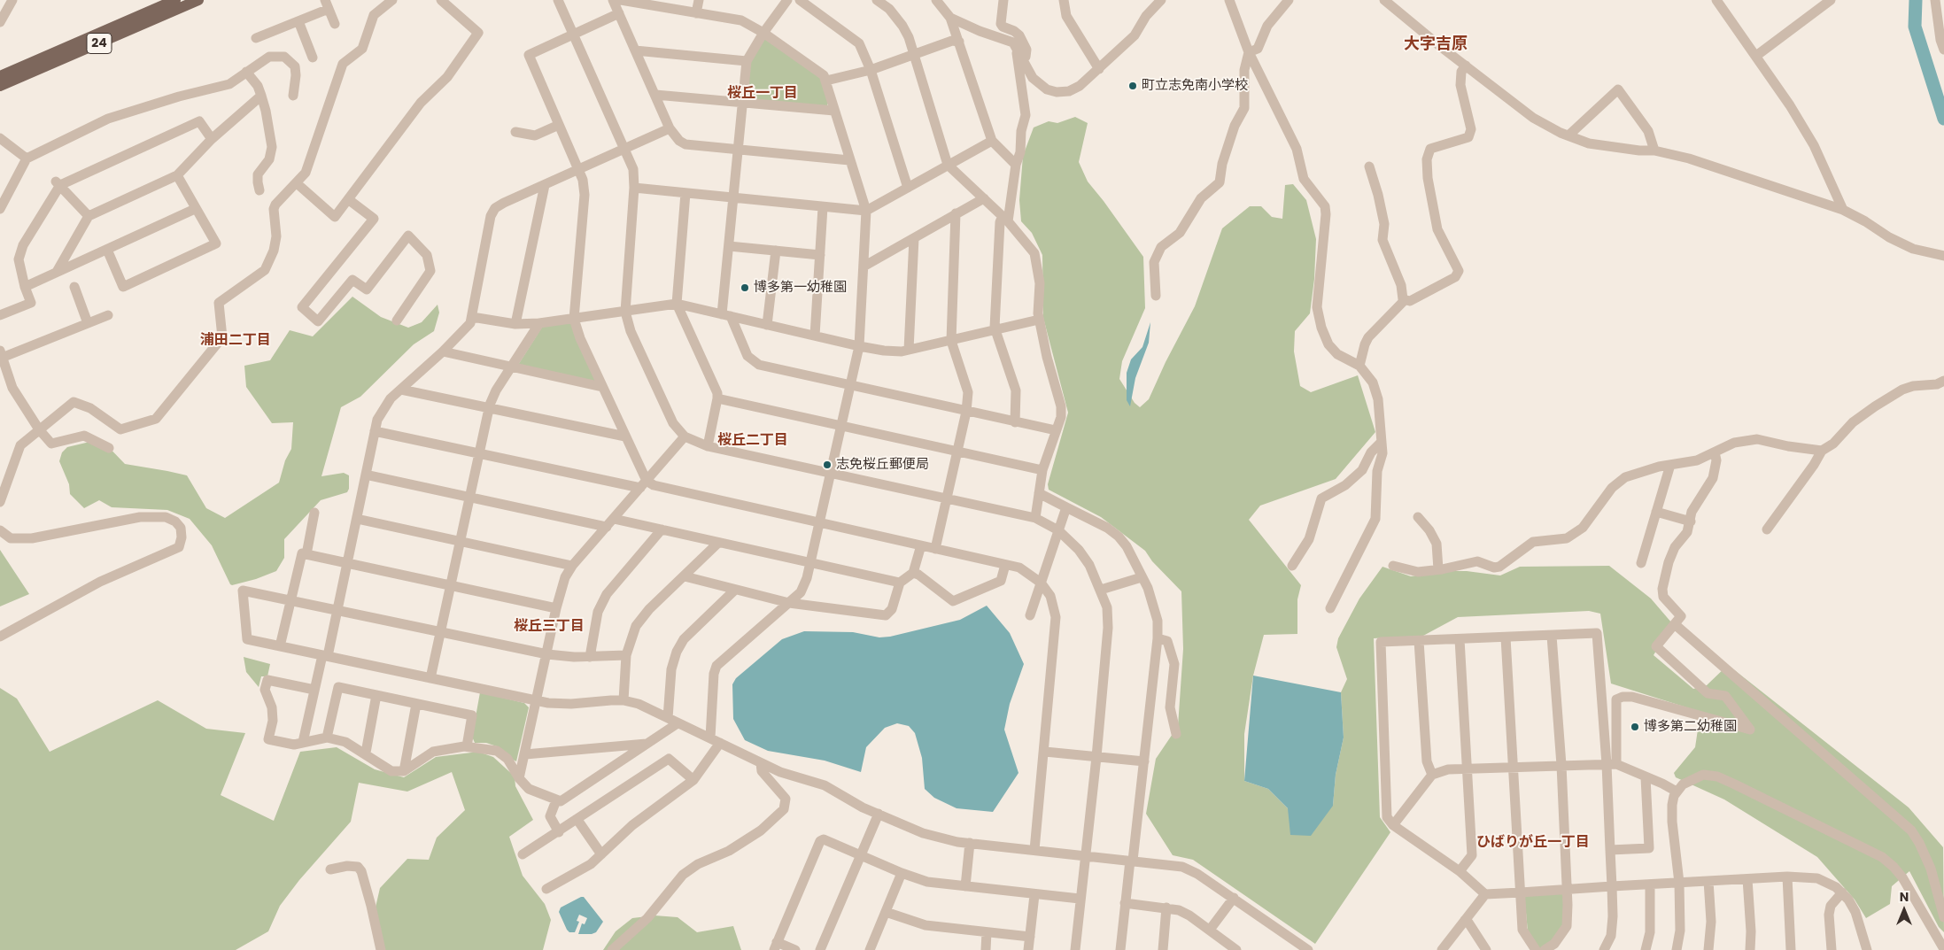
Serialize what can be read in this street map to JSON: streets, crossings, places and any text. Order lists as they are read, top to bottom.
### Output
{
  "streets": {
    "main road": ["24"]
  },
  "districts": [
    "大字吉原",
    "桜丘一丁目",
    "浦田二丁目",
    "桜丘二丁目",
    "桜丘三丁目",
    "ひばりが丘一丁目"
  ],
  "places": [
    "町立志免南小学校",
    "博多第一幼稚園",
    "志免桜丘郵便局",
    "博多第二幼稚園"
  ],
  "north": "top"
}
